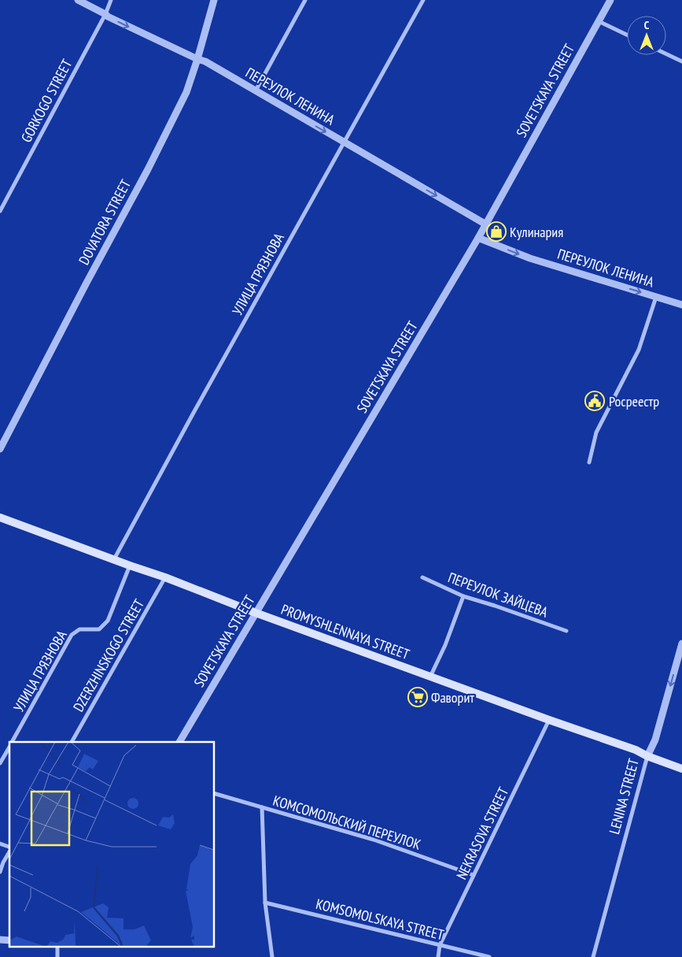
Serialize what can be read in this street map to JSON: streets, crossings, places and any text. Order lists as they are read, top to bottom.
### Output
{
  "streets": {
    "main road": ["PROMYSHLENNAYA STREET"],
    "street": [
      "SOVETSKAYA STREET",
      "ПЕРЕУЛОК ЛЕНИНА",
      "GORKOGO STREET",
      "DOVATORA STREET",
      "УЛИЦА ГРЯЗНОВА",
      "ПЕРЕУЛОК ЗАЙЦЕВА",
      "DZERZHINSKOGO STREET",
      "LENINA STREET",
      "КОМСОМОЛЬСКИЙ ПЕРЕУЛОК",
      "NEKRASOVA STREET",
      "KOMSOMOLSKAYA STREET"
    ]
  },
  "crossings": [
    ["SOVETSKAYA STREET", "ПЕРЕУЛОК ЛЕНИНА"],
    ["SOVETSKAYA STREET", "PROMYSHLENNAYA STREET"],
    ["ПЕРЕУЛОК ЛЕНИНА", "GORKOGO STREET"],
    ["ПЕРЕУЛОК ЛЕНИНА", "DOVATORA STREET"],
    ["ПЕРЕУЛОК ЛЕНИНА", "УЛИЦА ГРЯЗНОВА"],
    ["УЛИЦА ГРЯЗНОВА", "PROMYSHLENNAYA STREET"],
    ["PROMYSHLENNAYA STREET", "DZERZHINSKOGO STREET"],
    ["PROMYSHLENNAYA STREET", "LENINA STREET"],
    ["PROMYSHLENNAYA STREET", "NEKRASOVA STREET"],
    ["КОМСОМОЛЬСКИЙ ПЕРЕУЛОК", "NEKRASOVA STREET"],
    ["NEKRASOVA STREET", "KOMSOMOLSKAYA STREET"]
  ],
  "one_way": ["ПЕРЕУЛОК ЛЕНИНА", "LENINA STREET"],
  "places": {
    "shop": ["Кулинария"],
    "public building": ["Росреестр"],
    "supermarket": ["Фаворит"]
  },
  "north": "top"
}
